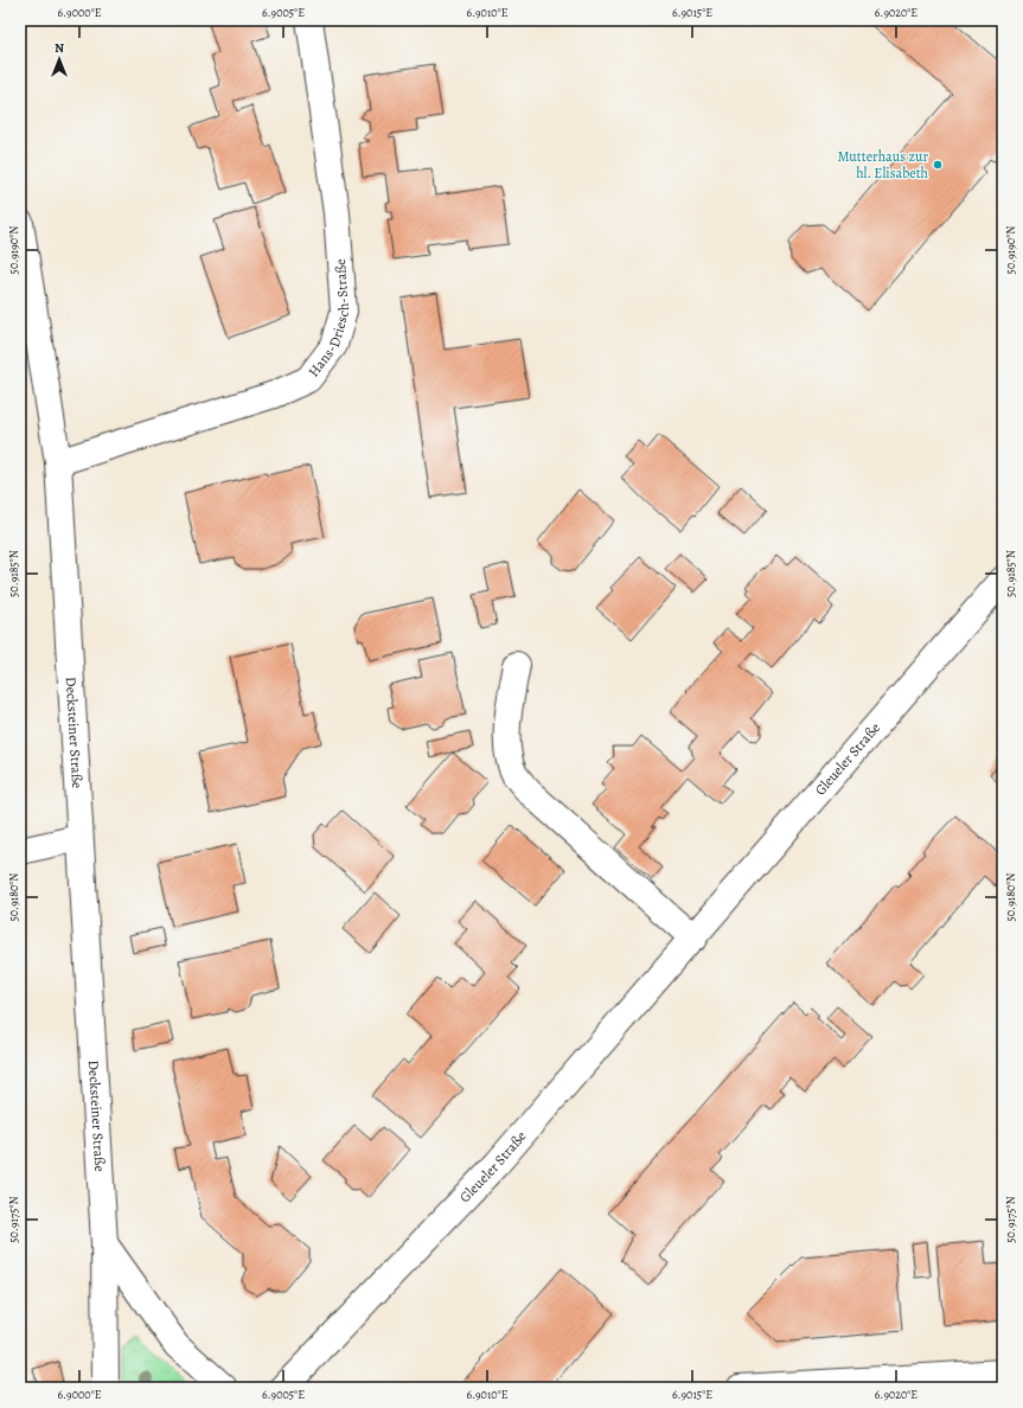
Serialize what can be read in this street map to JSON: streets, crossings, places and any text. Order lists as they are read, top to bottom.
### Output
{
  "streets": {
    "street": ["Hans-Driesch-Straße", "Decksteiner Straße", "Gleueler Straße"]
  },
  "crossings": [
    ["Hans-Driesch-Straße", "Decksteiner Straße"]
  ],
  "places": ["Mutterhaus zur hl. Elisabeth"],
  "north": "top",
  "coordinates": [
    "6.9000°E",
    "6.9005°E",
    "6.9010°E",
    "6.9015°E",
    "6.9020°E",
    "50.9190°N",
    "50.9185°N",
    "50.9180°N",
    "50.9175°N"
  ]
}
